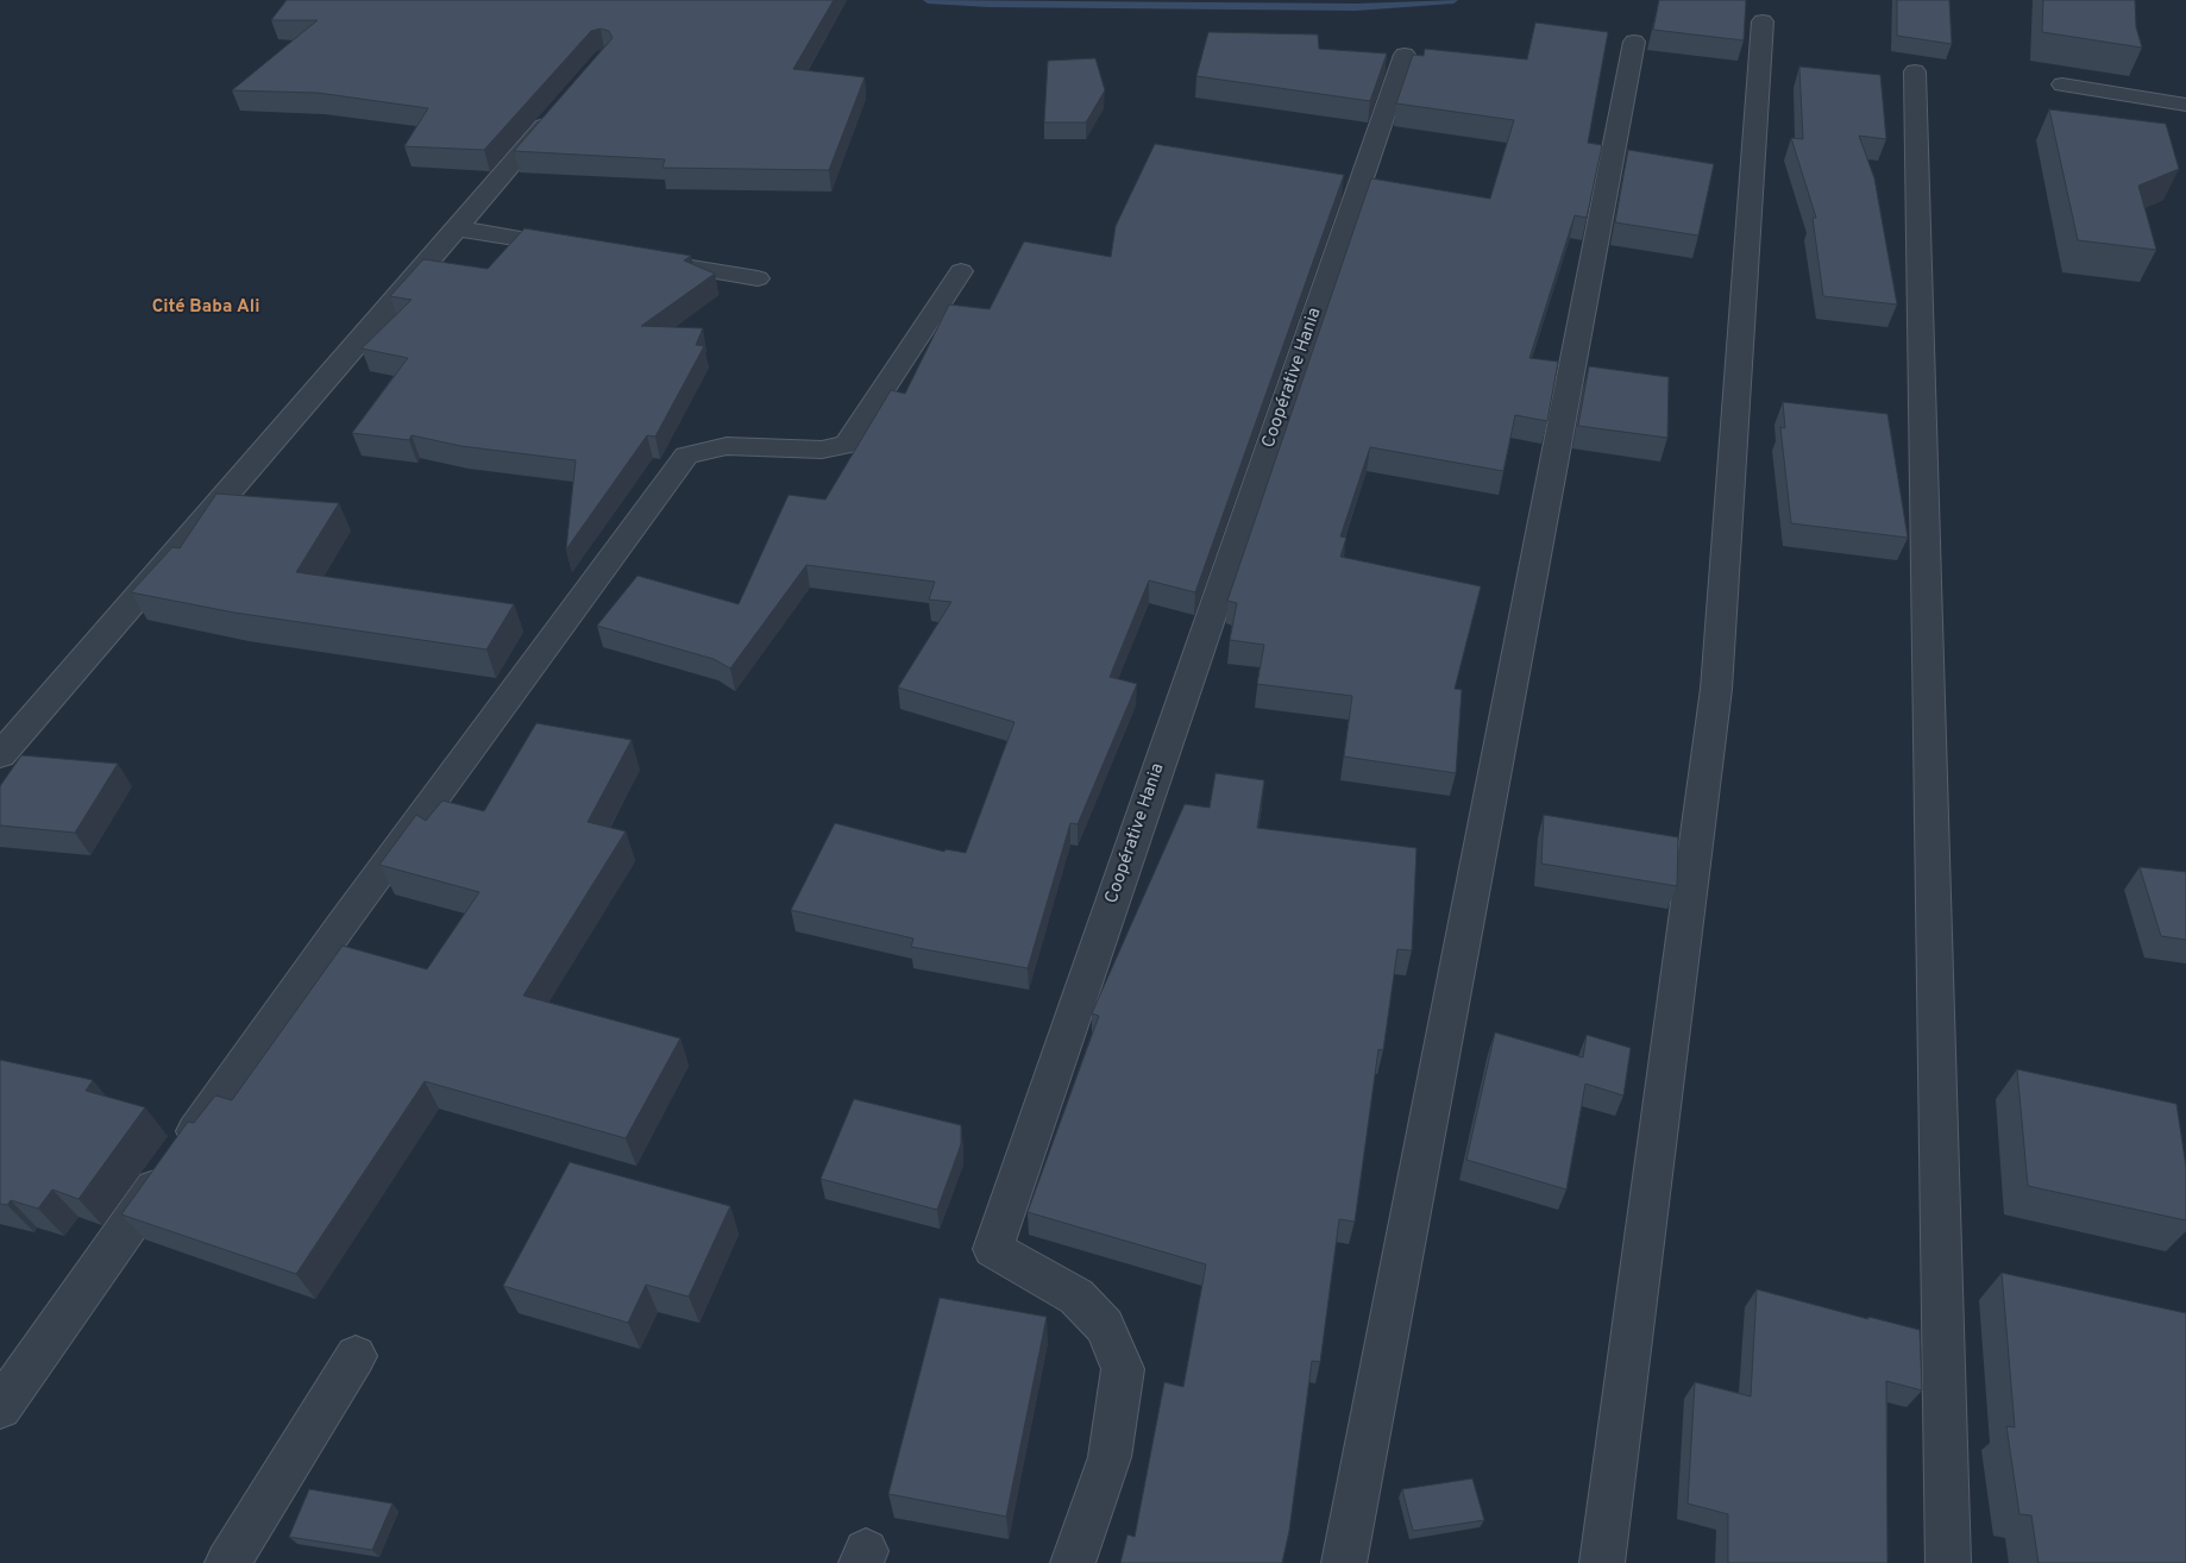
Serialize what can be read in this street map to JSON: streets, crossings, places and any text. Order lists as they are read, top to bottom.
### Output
{
  "streets": {
    "street": ["Coopérative Hania"]
  },
  "districts": ["Cité Baba Ali"]
}
